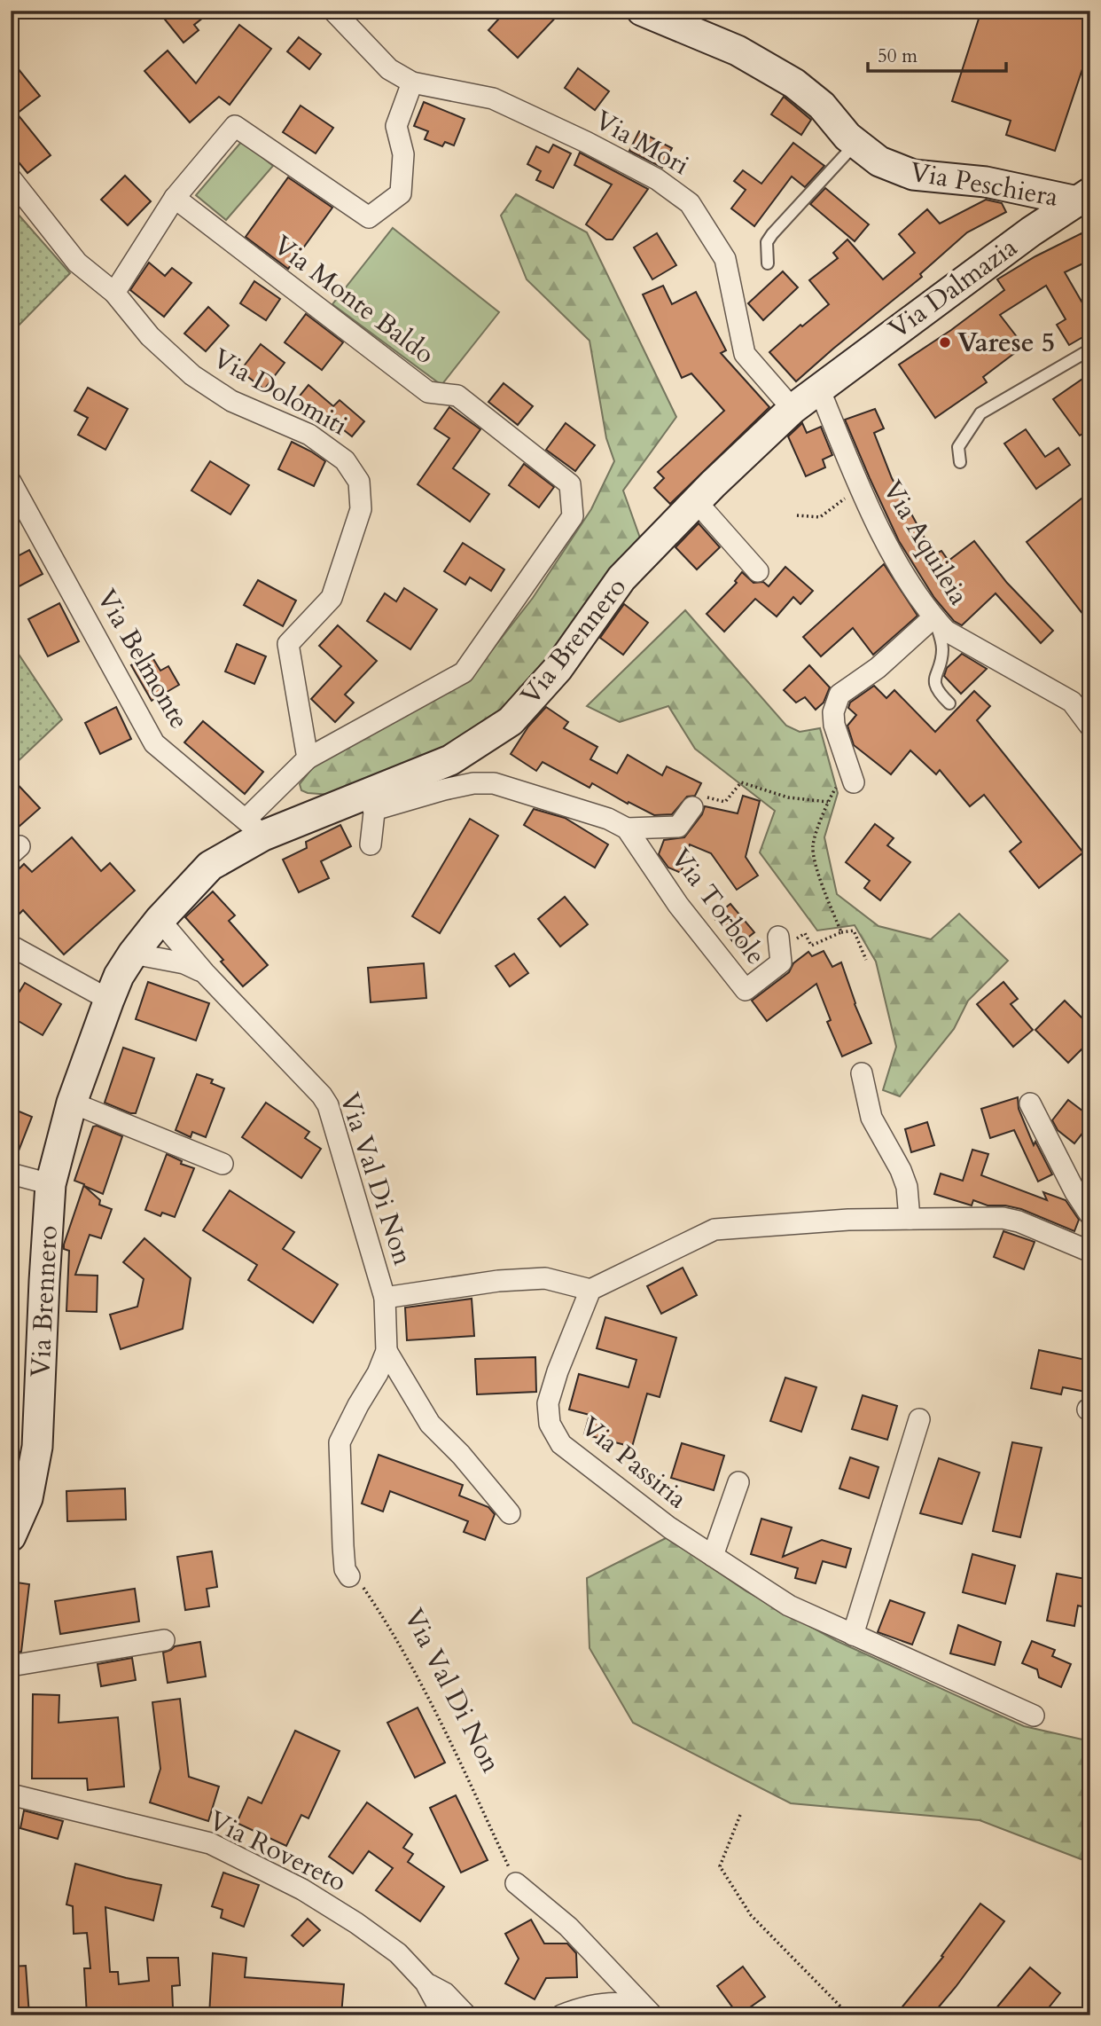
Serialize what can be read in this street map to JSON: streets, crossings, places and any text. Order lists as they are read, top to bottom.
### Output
{
  "streets": {
    "street": [
      "Via Mori",
      "Via Peschiera",
      "Via Dalmazia",
      "Via Monte Baldo",
      "Via Dolomiti",
      "Via Aquileia",
      "Via Brennero",
      "Via Belmonte",
      "Via Torbole",
      "Via Val Di Non",
      "Via Passiria",
      "Via Rovereto"
    ]
  },
  "crossings": [
    ["Via Mori", "Via Brennero"],
    ["Via Peschiera", "Via Dalmazia"],
    ["Via Dalmazia", "Via Aquileia"],
    ["Via Dalmazia", "Via Brennero"],
    ["Via Monte Baldo", "Via Dolomiti"],
    ["Via Aquileia", "Via Brennero"],
    ["Via Brennero", "Via Belmonte"],
    ["Via Brennero", "Via Torbole"],
    ["Via Brennero", "Via Val Di Non"],
    ["Via Val Di Non", "Via Passiria"]
  ],
  "places": ["Varese 5"],
  "scale_bar": "50 m"
}
